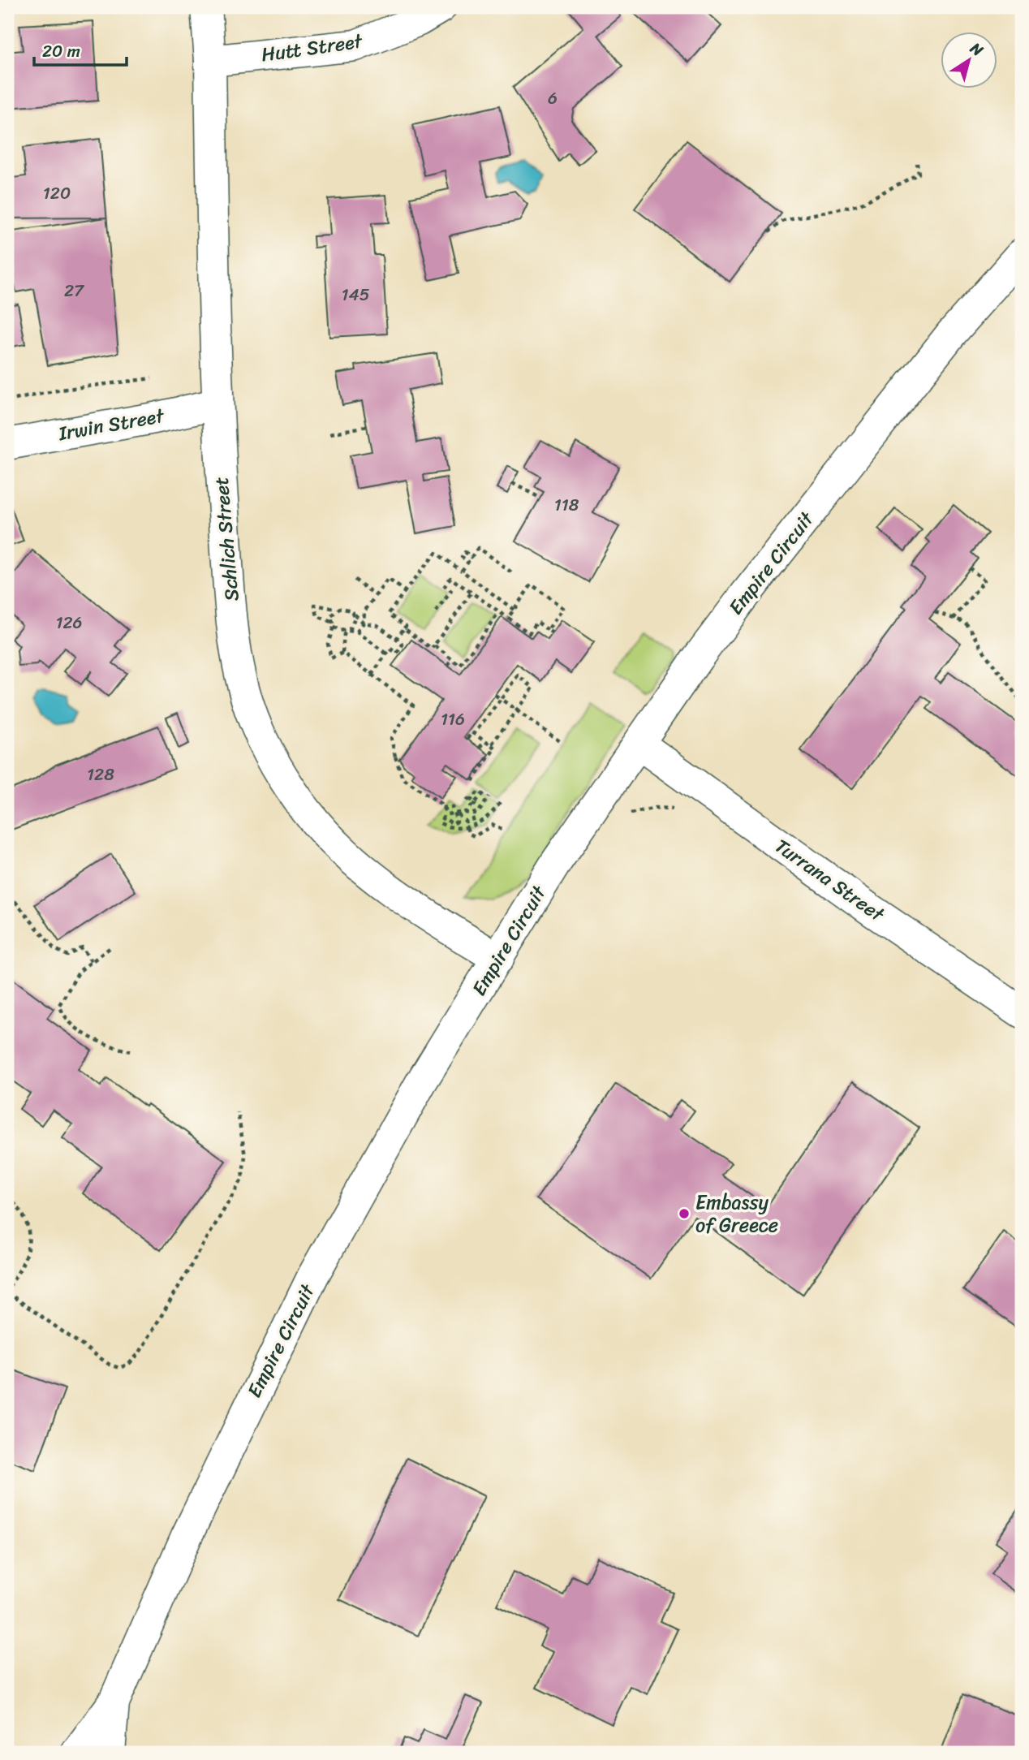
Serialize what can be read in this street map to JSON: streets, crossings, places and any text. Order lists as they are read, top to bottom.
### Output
{
  "streets": {
    "main road": [
      "Hutt Street",
      "Irwin Street",
      "Schlich Street",
      "Empire Circuit",
      "Turrana Street"
    ]
  },
  "crossings": [
    ["Hutt Street", "Schlich Street"],
    ["Irwin Street", "Schlich Street"],
    ["Schlich Street", "Empire Circuit"],
    ["Empire Circuit", "Turrana Street"]
  ],
  "places": ["Embassy of Greece"],
  "house_numbers": [
    "6",
    "120",
    "27",
    "145",
    "118",
    "126",
    "116",
    "128"
  ],
  "scale_bar": "20 m",
  "north": "top right"
}
